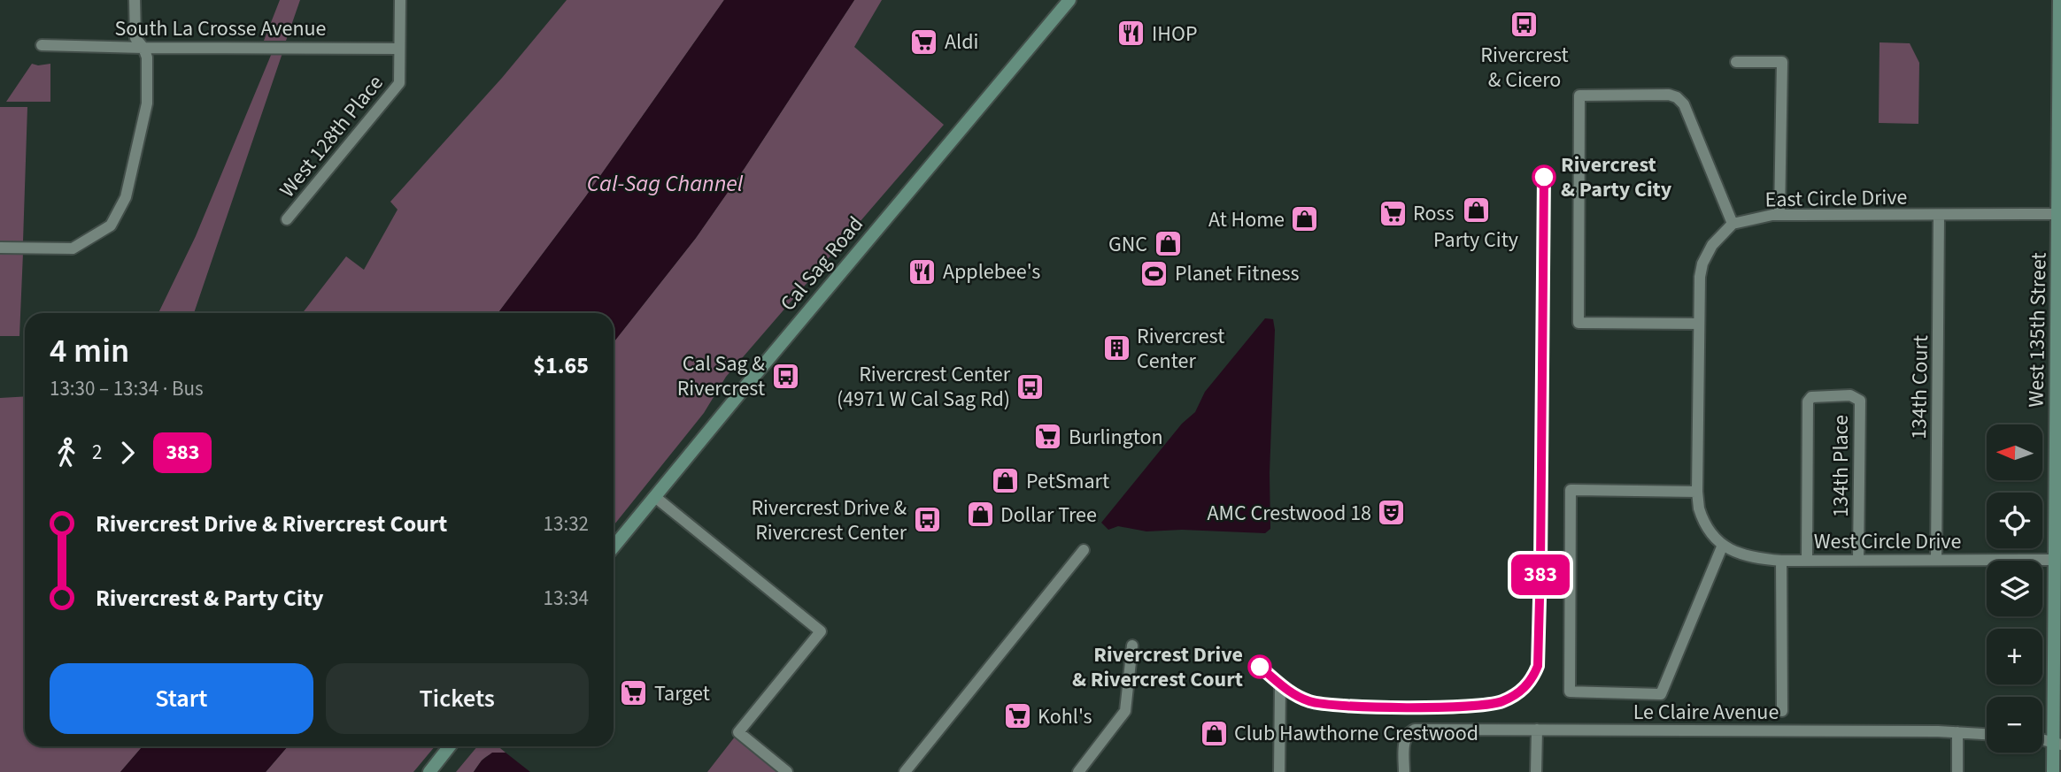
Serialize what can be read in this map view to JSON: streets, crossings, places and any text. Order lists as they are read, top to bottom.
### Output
{
  "streets": {
    "street": [
      "South La Crosse Avenue",
      "West 128th Place",
      "East Circle Drive",
      "Cal Sag Road",
      "West 135th Street",
      "134th Court",
      "134th Place",
      "West Circle Drive",
      "Le Claire Avenue"
    ]
  },
  "crossings": [
    ["South La Crosse Avenue", "West 128th Place"],
    ["East Circle Drive", "West 135th Street"],
    ["East Circle Drive", "134th Court"],
    ["West 135th Street", "West Circle Drive"],
    ["134th Court", "West Circle Drive"],
    ["134th Place", "West Circle Drive"]
  ],
  "water": ["Cal-Sag Channel"],
  "places": {
    "bus stop": [
      "Rivercrest & Cicero",
      "Cal Sag & Rivercrest",
      "Rivercrest Center (4971 W Cal Sag Rd)",
      "Rivercrest Drive & Rivercrest Center"
    ],
    "restaurant": ["IHOP", "Applebee's"],
    "supermarket": [
      "Aldi",
      "Ross",
      "Burlington",
      "Target",
      "Kohl's"
    ],
    "other": ["Rivercrest & Party City", "Rivercrest Drive & Rivercrest Court"],
    "shop": [
      "Party City",
      "At Home",
      "GNC",
      "PetSmart",
      "Dollar Tree",
      "Club Hawthorne Crestwood"
    ],
    "sports": ["Planet Fitness"],
    "building": ["Rivercrest Center"],
    "theatre": ["AMC Crestwood 18"]
  },
  "lines": ["bus line 383"],
  "north": "left",
  "page": {
    "on_map": "383",
    "heading": ["4 min", "13:30 – 13:34 · Bus", "$1.65"],
    "legs": ["2", "383"],
    "map_buttons": ["+", "−"],
    "list": [
      {
        "name": "Rivercrest Drive & Rivercrest Court",
        "value": "13:32"
      },
      {
        "name": "Rivercrest & Party City",
        "value": "13:34"
      }
    ],
    "buttons": ["Start", "Tickets"]
  }
}
